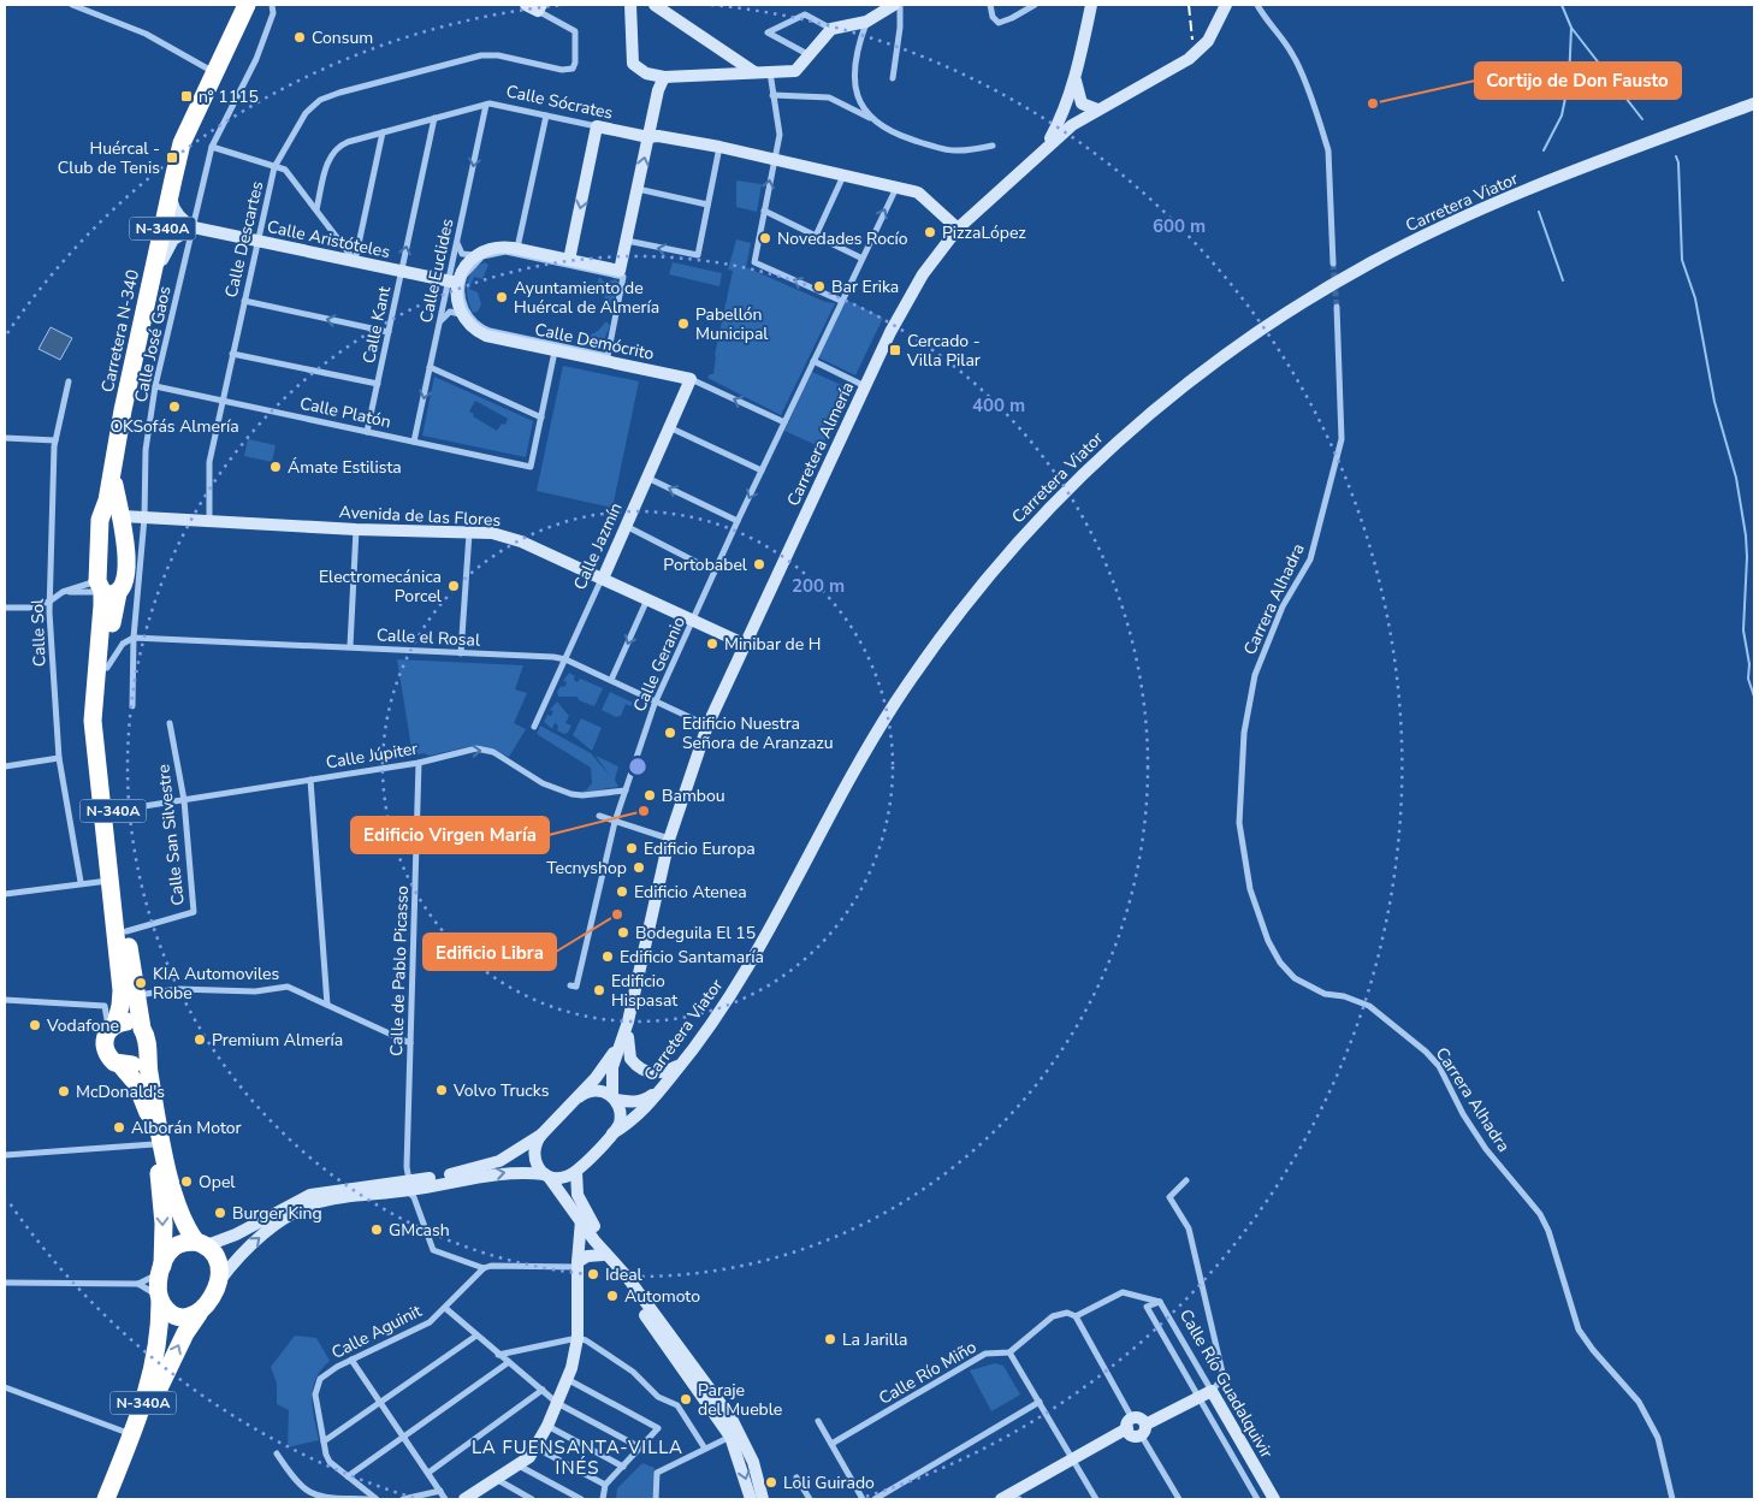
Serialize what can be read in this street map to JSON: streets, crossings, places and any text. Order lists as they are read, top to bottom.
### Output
{
  "streets": {
    "highway": ["N-340A", "Carretera N-340"],
    "street": [
      "Calle Sócrates",
      "Carretera Viator",
      "Calle Descartes",
      "Calle Aristóteles",
      "Calle Euclides",
      "Calle Kant",
      "Calle Demócrito",
      "Calle José Gaos",
      "Calle Platón",
      "Carretera Almería",
      "Avenida de las Flores",
      "Calle Jazmín",
      "Carrera Alhadra",
      "Calle Sol",
      "Calle el Rosal",
      "Calle Geranio",
      "Calle Júpiter",
      "Calle San Silvestre",
      "Calle de Pablo Picasso",
      "Calle Aguinit",
      "Calle Río Miño",
      "Calle Río Guadalquivir"
    ]
  },
  "crossings": [
    ["Calle Sócrates", "Calle Euclides"],
    ["Calle Sócrates", "Calle Kant"],
    ["Calle Sócrates", "Carretera Almería"],
    ["Calle Sócrates", "Calle Geranio"],
    ["N-340A", "Carretera N-340"],
    ["N-340A", "Calle Júpiter"],
    ["N-340A", "Calle San Silvestre"],
    ["Calle Descartes", "Calle Aristóteles"],
    ["Calle Descartes", "Calle Platón"],
    ["Calle Descartes", "Avenida de las Flores"],
    ["Calle Aristóteles", "Calle Euclides"],
    ["Calle Aristóteles", "Calle Kant"],
    ["Calle Aristóteles", "Calle José Gaos"],
    ["Calle Euclides", "Calle Platón"],
    ["Calle Kant", "Calle Platón"],
    ["Carretera N-340", "Calle San Silvestre"],
    ["Calle Demócrito", "Calle Jazmín"],
    ["Calle José Gaos", "Calle Platón"],
    ["Calle José Gaos", "Avenida de las Flores"],
    ["Calle José Gaos", "Calle el Rosal"],
    ["Carretera Almería", "Avenida de las Flores"],
    ["Carretera Almería", "Calle el Rosal"],
    ["Avenida de las Flores", "Calle Jazmín"],
    ["Avenida de las Flores", "Calle Geranio"],
    ["Calle Jazmín", "Calle el Rosal"],
    ["Calle el Rosal", "Calle Geranio"],
    ["Calle Geranio", "Calle Júpiter"],
    ["Calle Júpiter", "Calle San Silvestre"],
    ["Calle Júpiter", "Calle de Pablo Picasso"]
  ],
  "one_way": ["Calle Euclides", "Calle Júpiter"],
  "districts": ["LA FUENSANTA-VILLA INÉS"],
  "places": {
    "other": [
      "Consum",
      "Cortijo de Don Fausto",
      "PizzaLópez",
      "Novedades Rocío",
      "Bar Erika",
      "Ayuntamiento de Huércal de Almería",
      "Pabellón Municipal",
      "OKSofás Almería",
      "Ámate Estilista",
      "Portobabel",
      "Electromecánica Porcel",
      "Minibar de H",
      "Edificio Nuestra Señora de Aranzazu",
      "Bambou",
      "Edificio Virgen María",
      "Edificio Europa",
      "Tecnyshop",
      "Edificio Atenea",
      "Edificio Libra",
      "Bodeguila El 15",
      "Edificio Santamaría",
      "KIA Automoviles Robe",
      "Edificio Hispasat",
      "Vodafone",
      "Premium Almería",
      "Volvo Trucks",
      "McDonald's",
      "Alborán Motor",
      "Opel",
      "Burger King",
      "GMcash",
      "Ideal",
      "Automoto",
      "La Jarilla",
      "Paraje del Mueble",
      "Loli Guirado"
    ],
    "transit": ["n° 1115", "Huércal - Club de Tenis", "Cercado - Villa Pilar"]
  },
  "rings": ["600 m", "400 m", "200 m"]
}
